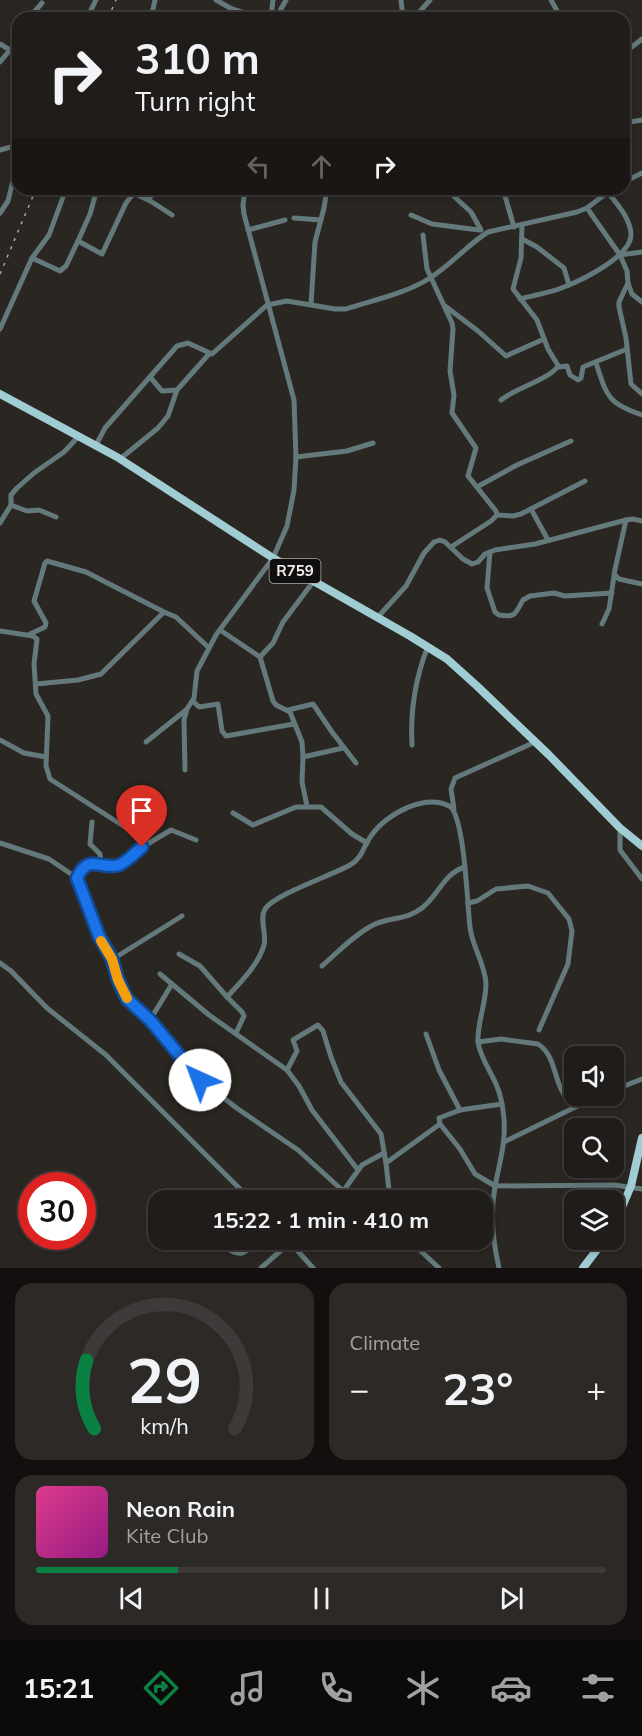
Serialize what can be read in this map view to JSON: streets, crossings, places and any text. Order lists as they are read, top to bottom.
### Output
{
  "streets": {
    "main road": ["R759"]
  },
  "page": {
    "turn": ["310 m", "Turn right"],
    "limit": "30",
    "trip": "15:22 · 1 min · 410 m",
    "tile": "Climate",
    "heat": ["−", "23°", "+"],
    "song": ["Neon Rain", "Kite Club"],
    "tabs": "15:21",
    "gauge": ["29", "km/h"]
  }
}
